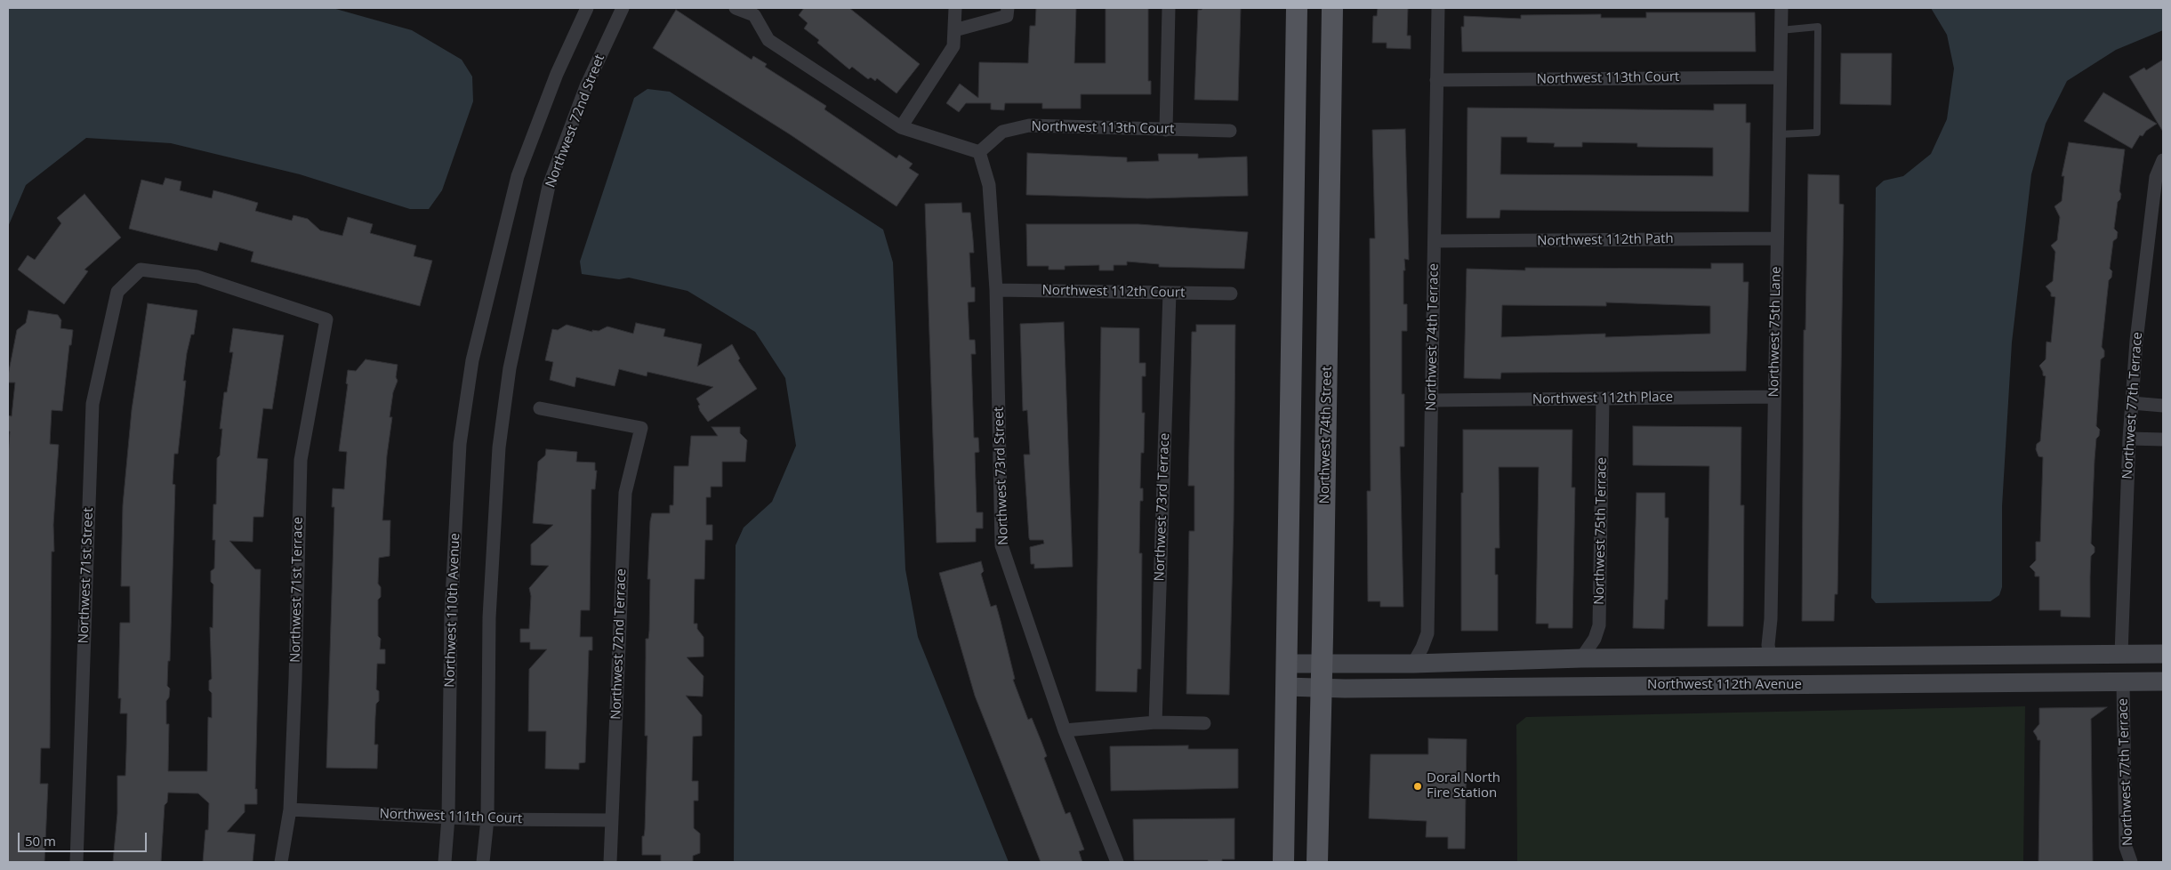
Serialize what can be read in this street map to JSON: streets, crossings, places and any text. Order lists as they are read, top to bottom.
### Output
{
  "streets": {
    "main road": ["Northwest 74th Street"],
    "street": [
      "Northwest 113th Court",
      "Northwest 72nd Street",
      "Northwest 112th Path",
      "Northwest 112th Court",
      "Northwest 75th Lane",
      "Northwest 74th Terrace",
      "Northwest 112th Place",
      "Northwest 77th Terrace",
      "Northwest 73rd Street",
      "Northwest 73rd Terrace",
      "Northwest 75th Terrace",
      "Northwest 71st Street",
      "Northwest 71st Terrace",
      "Northwest 110th Avenue",
      "Northwest 72nd Terrace",
      "Northwest 112th Avenue",
      "Northwest 111th Court"
    ]
  },
  "crossings": [
    ["Northwest 113th Court", "Northwest 75th Lane"],
    ["Northwest 113th Court", "Northwest 74th Terrace"],
    ["Northwest 113th Court", "Northwest 73rd Street"],
    ["Northwest 72nd Street", "Northwest 111th Court"],
    ["Northwest 112th Path", "Northwest 75th Lane"],
    ["Northwest 112th Path", "Northwest 74th Terrace"],
    ["Northwest 112th Court", "Northwest 73rd Street"],
    ["Northwest 112th Court", "Northwest 73rd Terrace"],
    ["Northwest 75th Lane", "Northwest 112th Place"],
    ["Northwest 75th Lane", "Northwest 112th Avenue"],
    ["Northwest 74th Terrace", "Northwest 112th Place"],
    ["Northwest 74th Terrace", "Northwest 112th Avenue"],
    ["Northwest 112th Place", "Northwest 75th Terrace"],
    ["Northwest 77th Terrace", "Northwest 112th Avenue"],
    ["Northwest 74th Street", "Northwest 112th Avenue"],
    ["Northwest 75th Terrace", "Northwest 112th Avenue"],
    ["Northwest 71st Street", "Northwest 71st Terrace"],
    ["Northwest 71st Terrace", "Northwest 111th Court"],
    ["Northwest 110th Avenue", "Northwest 111th Court"],
    ["Northwest 72nd Terrace", "Northwest 111th Court"]
  ],
  "places": ["Doral North Fire Station"],
  "scale_bar": "50 m"
}
